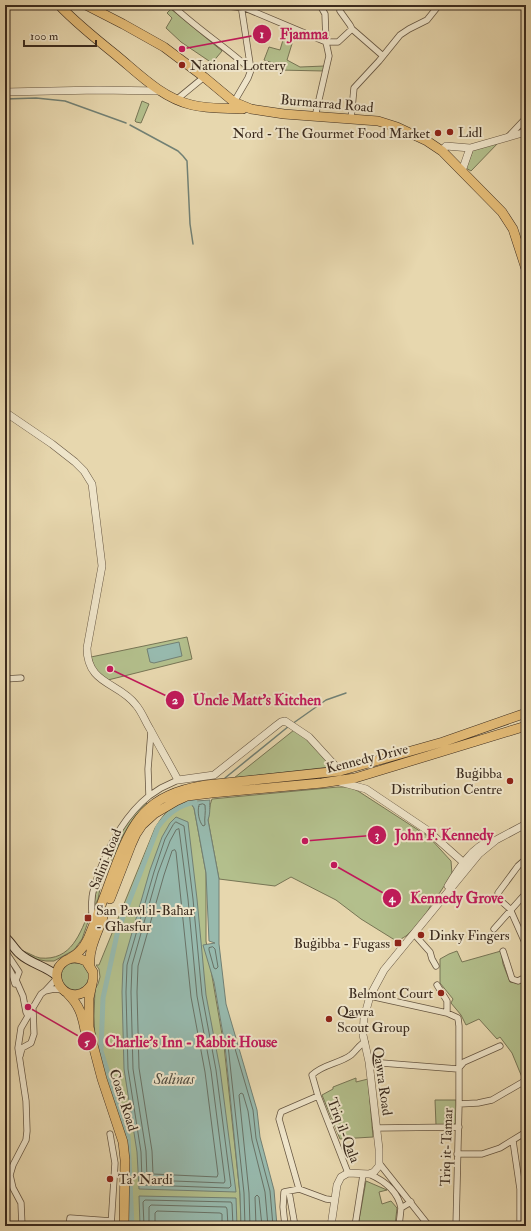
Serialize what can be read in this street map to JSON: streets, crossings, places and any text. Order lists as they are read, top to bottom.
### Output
{
  "streets": {
    "main road": [
      "Burmarrad Road",
      "Kennedy Drive",
      "Salini Road",
      "Coast Road"
    ],
    "street": ["Qawra Road", "Triq il-Qala", "Triq it-Tamar"]
  },
  "crossings": [
    ["Kennedy Drive", "Salini Road"],
    ["Salini Road", "Coast Road"],
    ["Qawra Road", "Triq il-Qala"]
  ],
  "water": ["Salinas"],
  "places": {
    "other": [
      "Fjamma",
      "National Lottery",
      "Lidl",
      "Nord - The Gourmet Food Market",
      "Uncle Matt's Kitchen",
      "Buġibba Distribution Centre",
      "John F. Kennedy",
      "Kennedy Grove",
      "Dinky Fingers",
      "Belmont Court",
      "Charlie's Inn - Rabbit House",
      "Qawra Scout Group",
      "Ta' Nardi"
    ],
    "transit": ["San Pawl il-Baħar - Għasfur", "Buġibba - Fugass"]
  },
  "scale_bar": "100 m"
}
